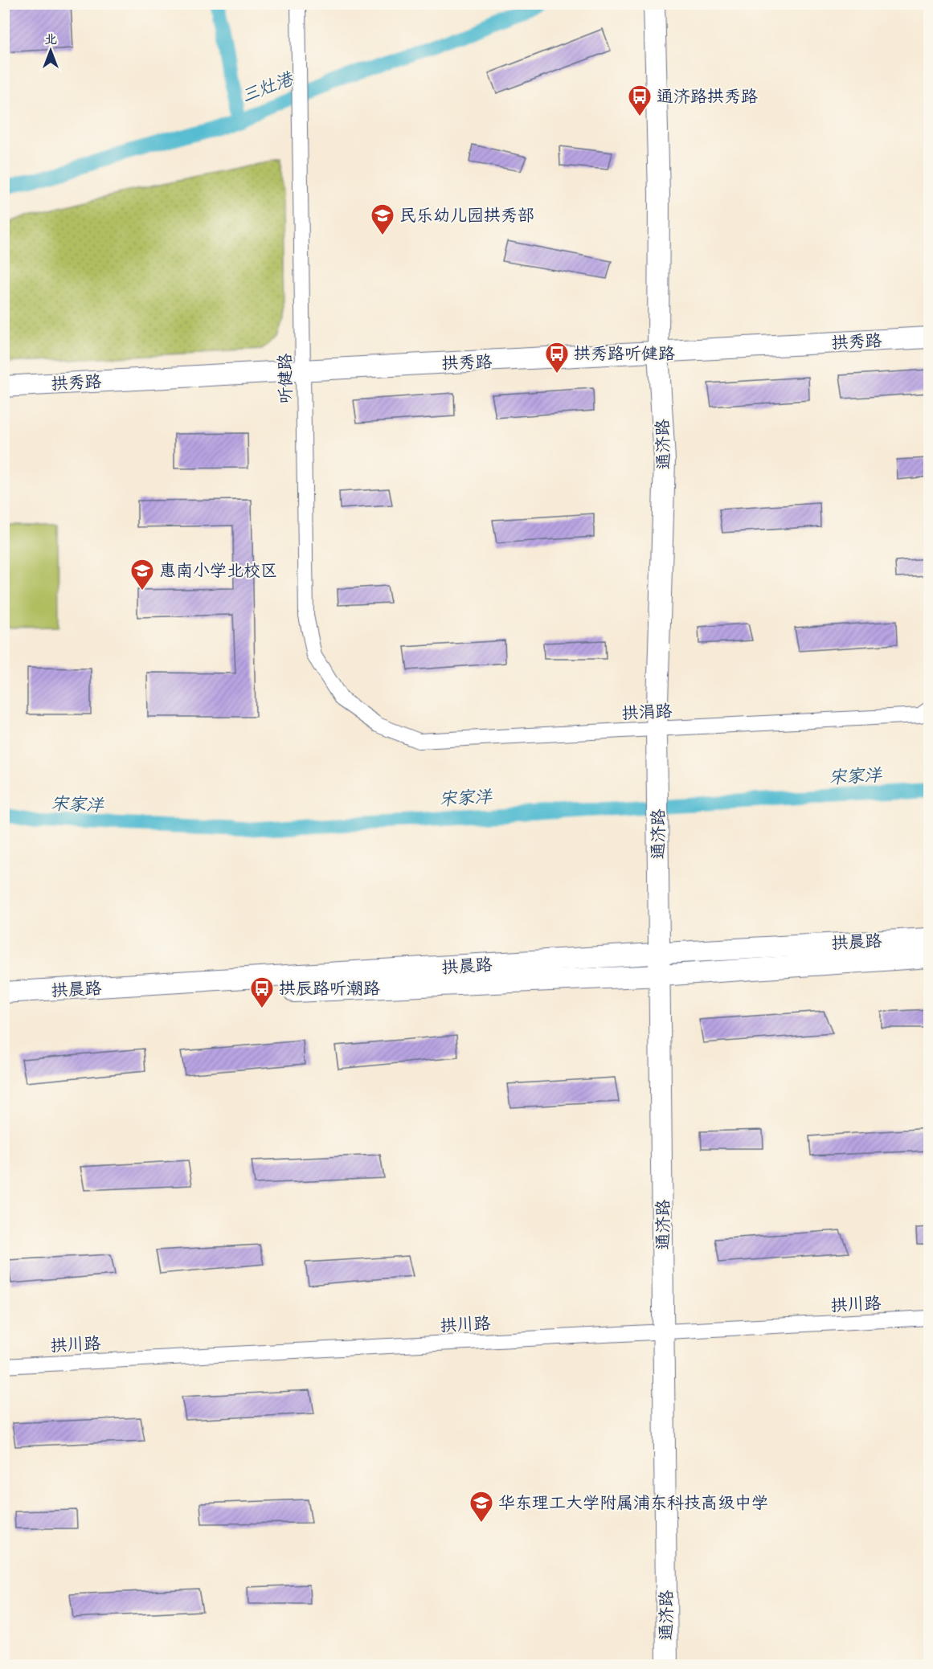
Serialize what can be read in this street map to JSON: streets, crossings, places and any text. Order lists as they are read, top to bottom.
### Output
{
  "streets": {
    "street": [
      "拱秀路",
      "听健路",
      "通济路",
      "拱涓路",
      "拱晨路",
      "拱川路"
    ]
  },
  "crossings": [
    ["拱秀路", "听健路"],
    ["拱秀路", "通济路"],
    ["听健路", "拱涓路"],
    ["通济路", "拱涓路"],
    ["通济路", "拱晨路"],
    ["通济路", "拱川路"]
  ],
  "water": ["三灶港", "宋家洋"],
  "places": {
    "bus stop": ["通济路拱秀路", "拱秀路听健路", "拱辰路听潮路"],
    "school or university": ["民乐幼儿园拱秀部", "惠南小学北校区", "华东理工大学附属浦东科技高级中学"]
  },
  "north": "top"
}
